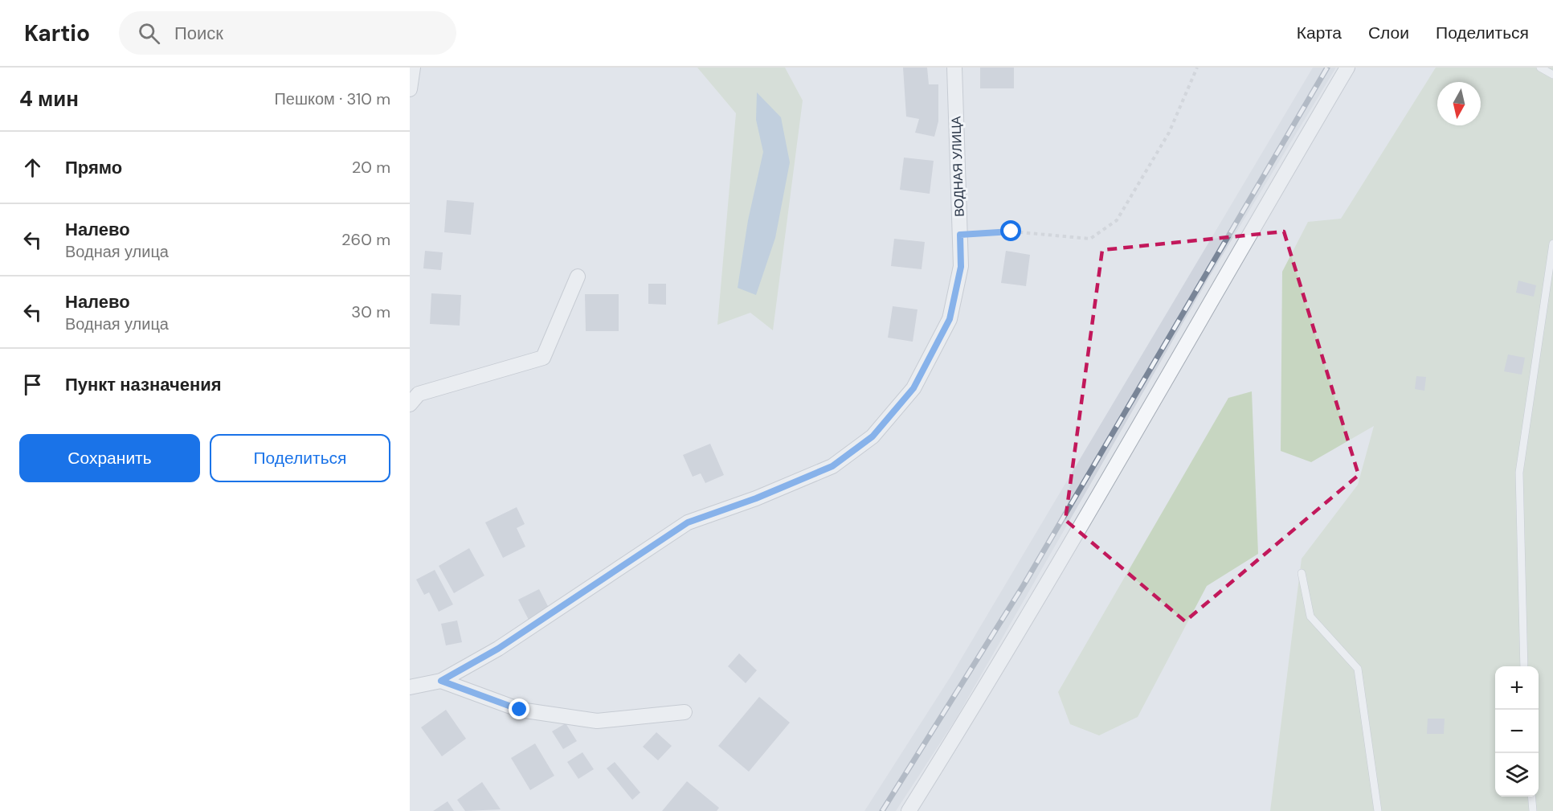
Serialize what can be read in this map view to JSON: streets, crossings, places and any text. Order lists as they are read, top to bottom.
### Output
{
  "streets": {
    "street": ["ВОДНАЯ УЛИЦА"]
  },
  "north": "bottom",
  "page": {
    "header": "Kartio",
    "search": "Поиск",
    "nav": ["Карта", "Слои", "Поделиться"],
    "heading": ["4 мин", "Пешком · 310 m"],
    "list": [
      ["Прямо", "20 m"],
      ["Налево", "Водная улица", "260 m"],
      ["Налево", "Водная улица", "30 m"],
      "Пункт назначения"
    ],
    "buttons": ["Сохранить", "Поделиться"],
    "map_buttons": ["+", "−"]
  }
}
